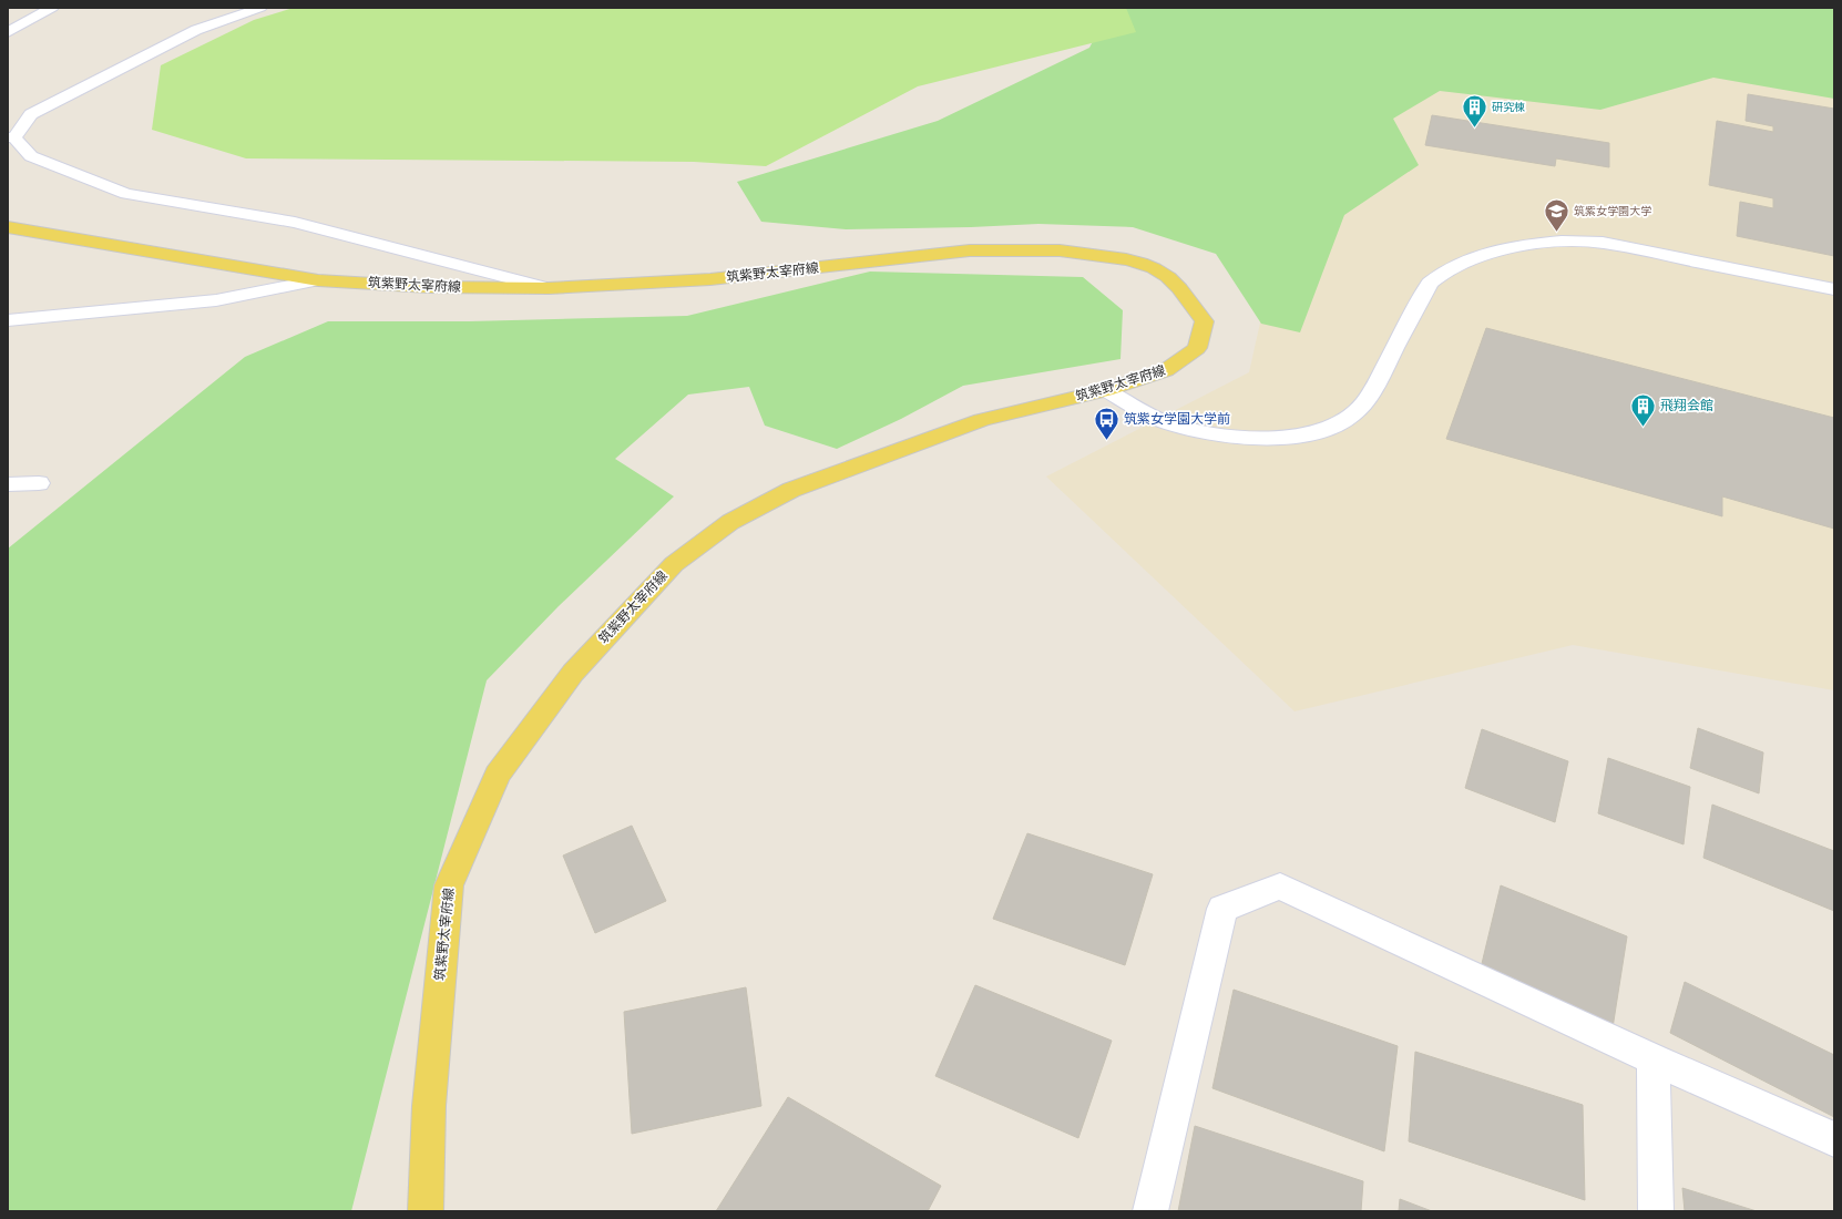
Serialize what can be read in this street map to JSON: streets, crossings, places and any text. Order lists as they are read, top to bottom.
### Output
{
  "streets": {
    "main road": ["筑紫野太宰府線"]
  },
  "places": {
    "building": ["研究棟", "飛翔会館"],
    "school or university": ["筑紫女学園大学"],
    "bus stop": ["筑紫女学園大学前"]
  }
}
